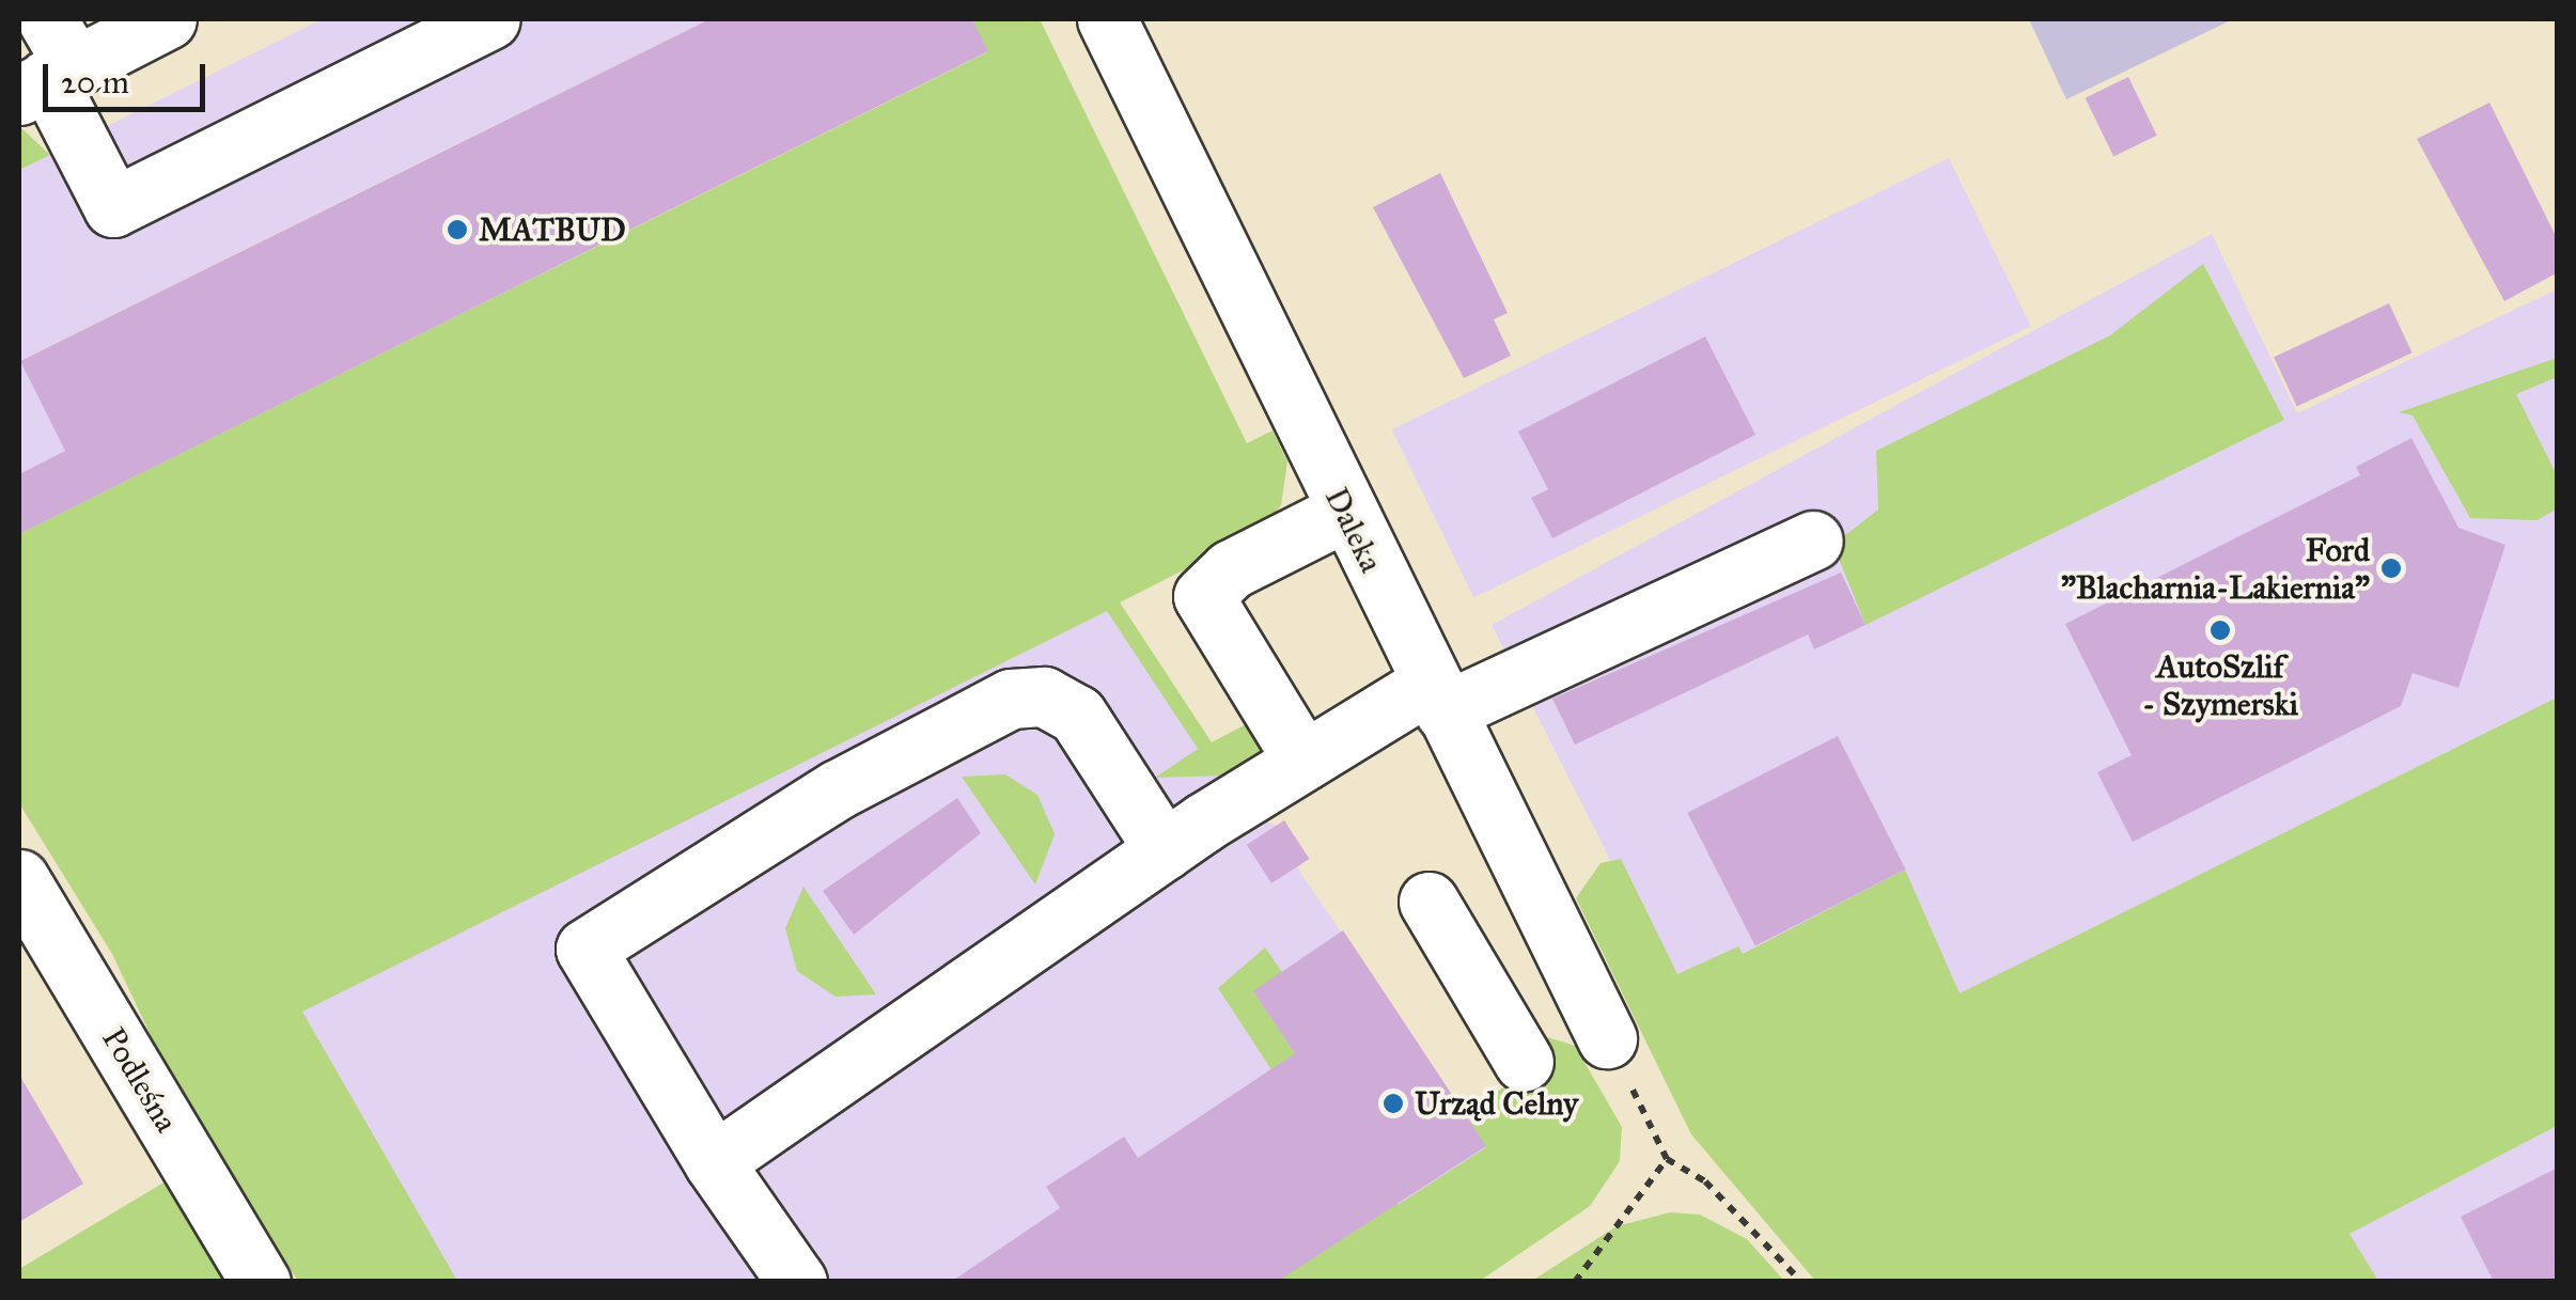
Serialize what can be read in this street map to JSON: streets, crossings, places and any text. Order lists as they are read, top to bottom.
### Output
{
  "streets": {
    "street": ["Daleka", "Podleśna"]
  },
  "places": [
    "MATBUD",
    "Ford \"Blacharnia-Lakiernia\"",
    "AutoSzlif - Szymerski",
    "Urząd Celny"
  ],
  "scale_bar": "20 m"
}
